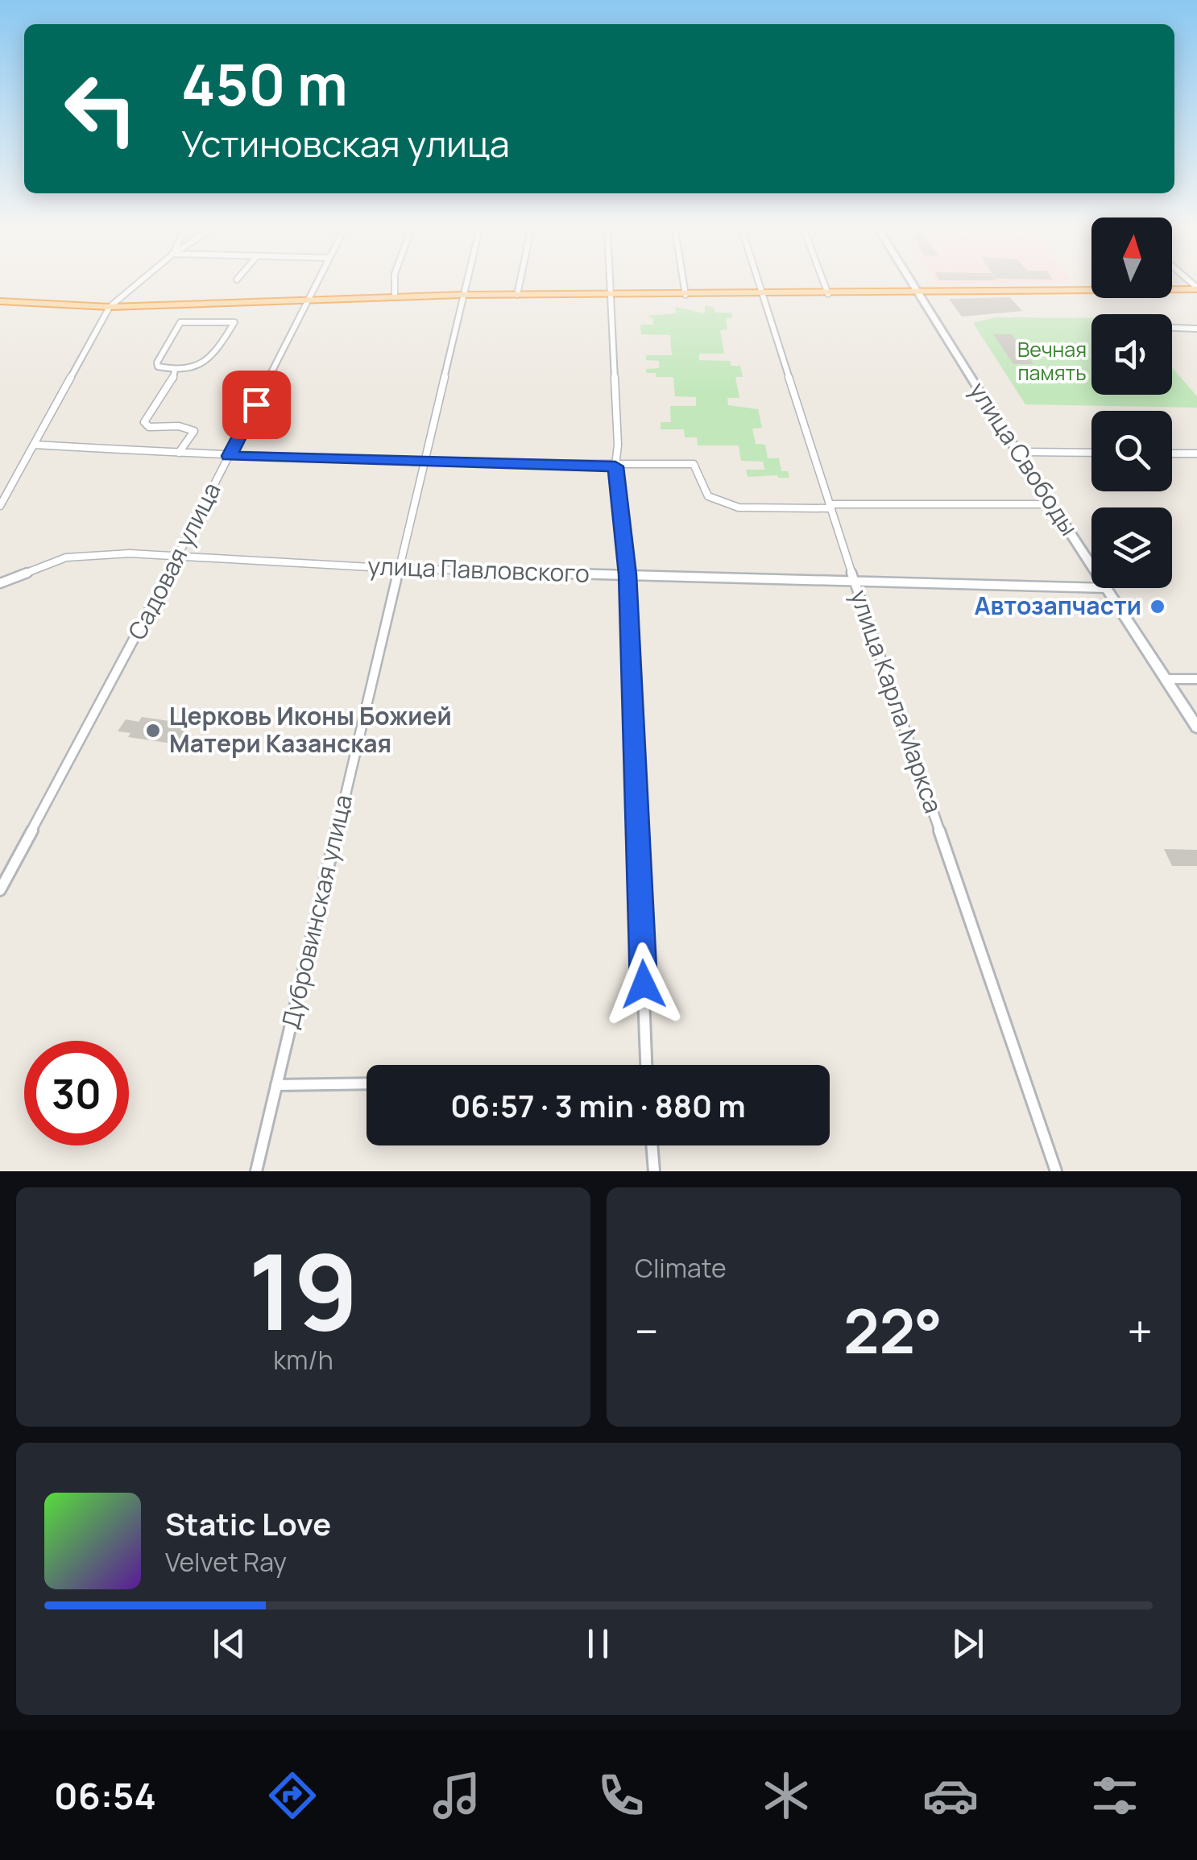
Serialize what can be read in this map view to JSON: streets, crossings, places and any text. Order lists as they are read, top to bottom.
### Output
{
  "streets": {
    "main road": ["улица Свободы"],
    "street": [
      "Садовая улица",
      "улица Павловского",
      "улица Карла Маркса",
      "Дубровинская улица"
    ]
  },
  "crossings": [
    ["Садовая улица", "улица Павловского"],
    ["улица Павловского", "улица Карла Маркса"],
    ["улица Павловского", "Дубровинская улица"]
  ],
  "parks": ["Вечная память"],
  "places": ["Автозапчасти", "Церковь Иконы Божией Матери Казанская"],
  "north": "top",
  "page": {
    "turn": ["450 m", "Устиновская улица"],
    "limit": "30",
    "trip": "06:57 · 3 min · 880 m",
    "tile": [
      ["19", "km/h"],
      "Climate"
    ],
    "heat": ["−", "22°", "+"],
    "song": ["Static Love", "Velvet Ray"],
    "tabs": "06:54"
  }
}
